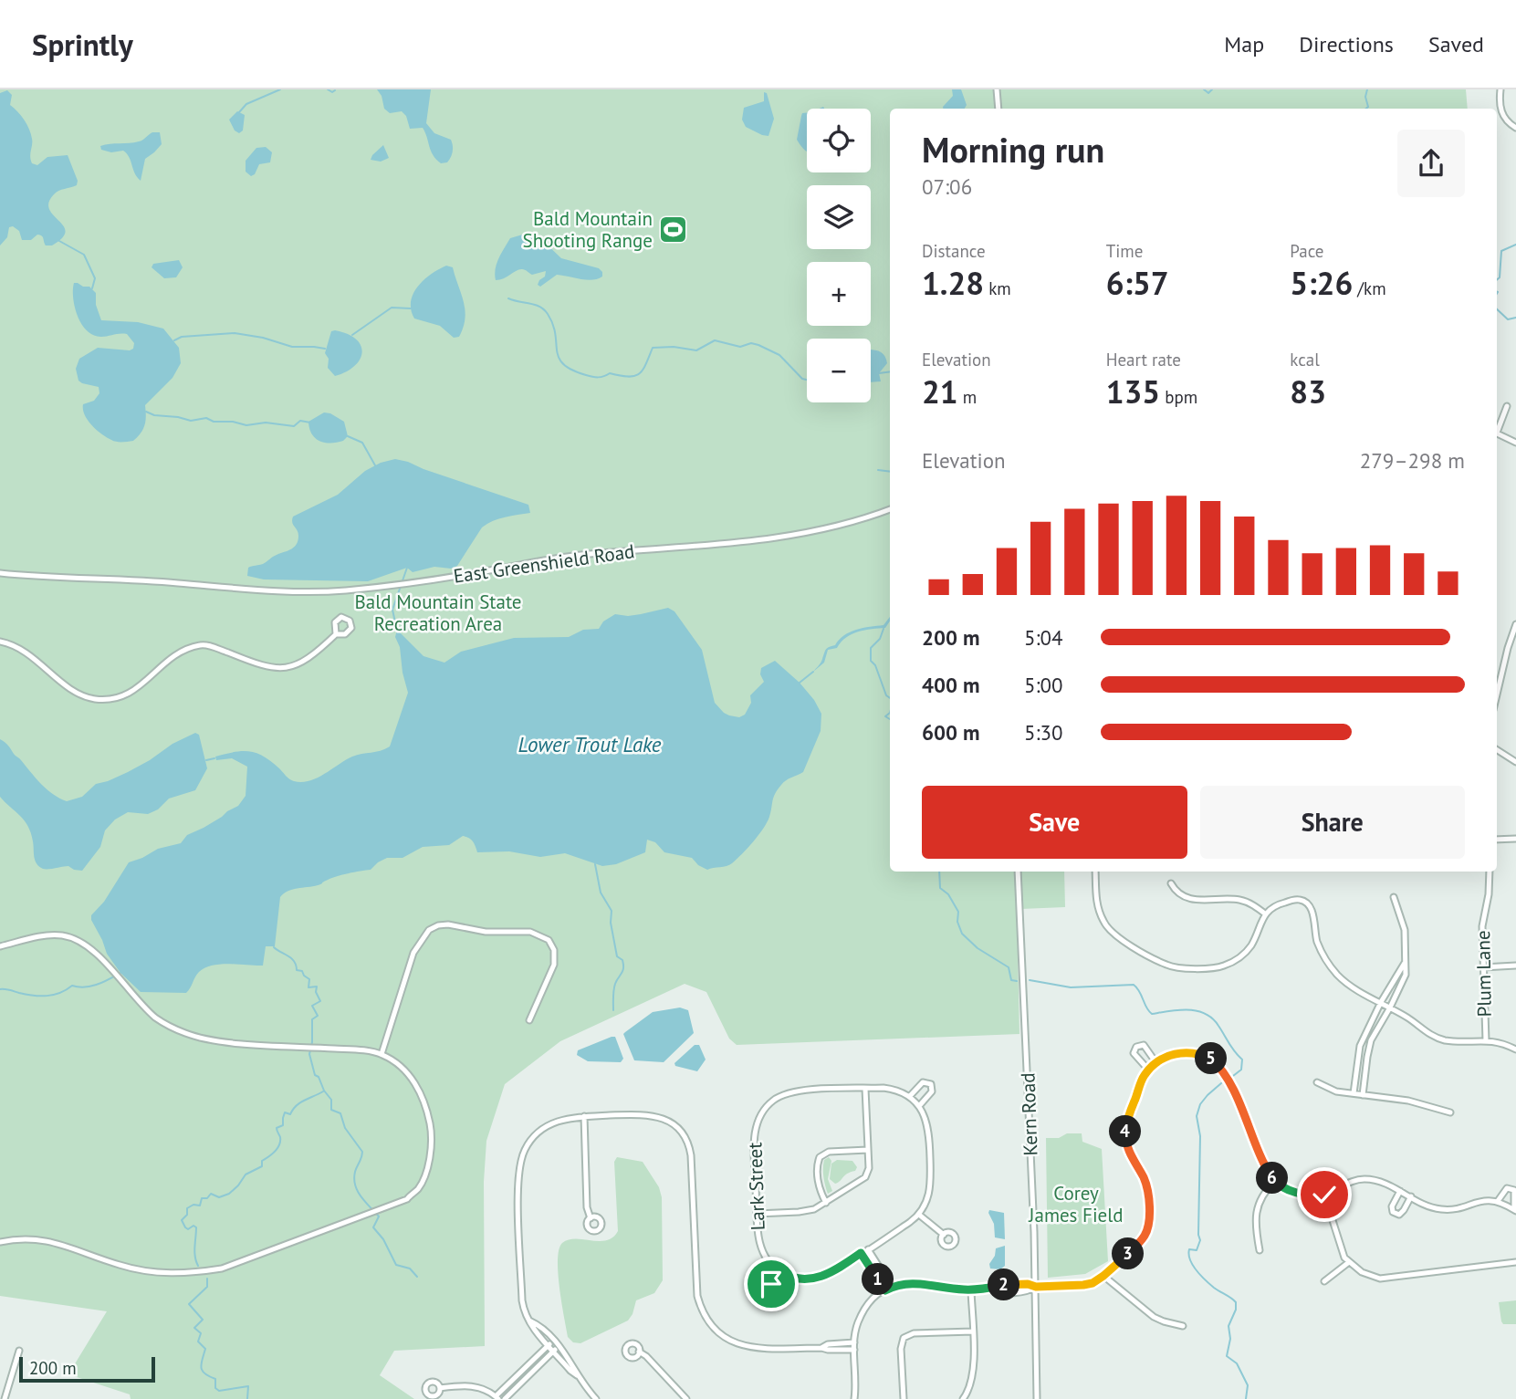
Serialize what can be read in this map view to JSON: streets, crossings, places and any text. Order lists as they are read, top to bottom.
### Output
{
  "streets": {
    "street": [
      "East Greenshield Road",
      "Plum Lane",
      "Kern Road",
      "Lark Street"
    ]
  },
  "water": ["Lower Trout Lake"],
  "parks": ["Bald Mountain State Recreation Area", "Corey James Field"],
  "places": {
    "sports": ["Bald Mountain Shooting Range"]
  },
  "scale_bar": "200 m",
  "page": {
    "header": "Sprintly",
    "nav": ["Map", "Directions", "Saved"],
    "map_buttons": ["+", "−"],
    "heading": ["Morning run", "07:06"],
    "stats": [
      ["Distance", "1.28 km"],
      ["Time", "6:57"],
      ["Pace", "5:26 /km"],
      ["Elevation", "21 m"],
      ["Heart rate", "135 bpm"],
      ["kcal", "83"]
    ],
    "chart": ["Elevation", "279–298 m"],
    "list": [
      {
        "name": "200 m",
        "note": "5:04"
      },
      {
        "name": "400 m",
        "note": "5:00"
      },
      {
        "name": "600 m",
        "note": "5:30"
      }
    ],
    "buttons": ["Save", "Share"],
    "pins": [
      "5",
      "4",
      "6",
      "3",
      "1",
      "2"
    ],
    "scale": "200 m"
  }
}
